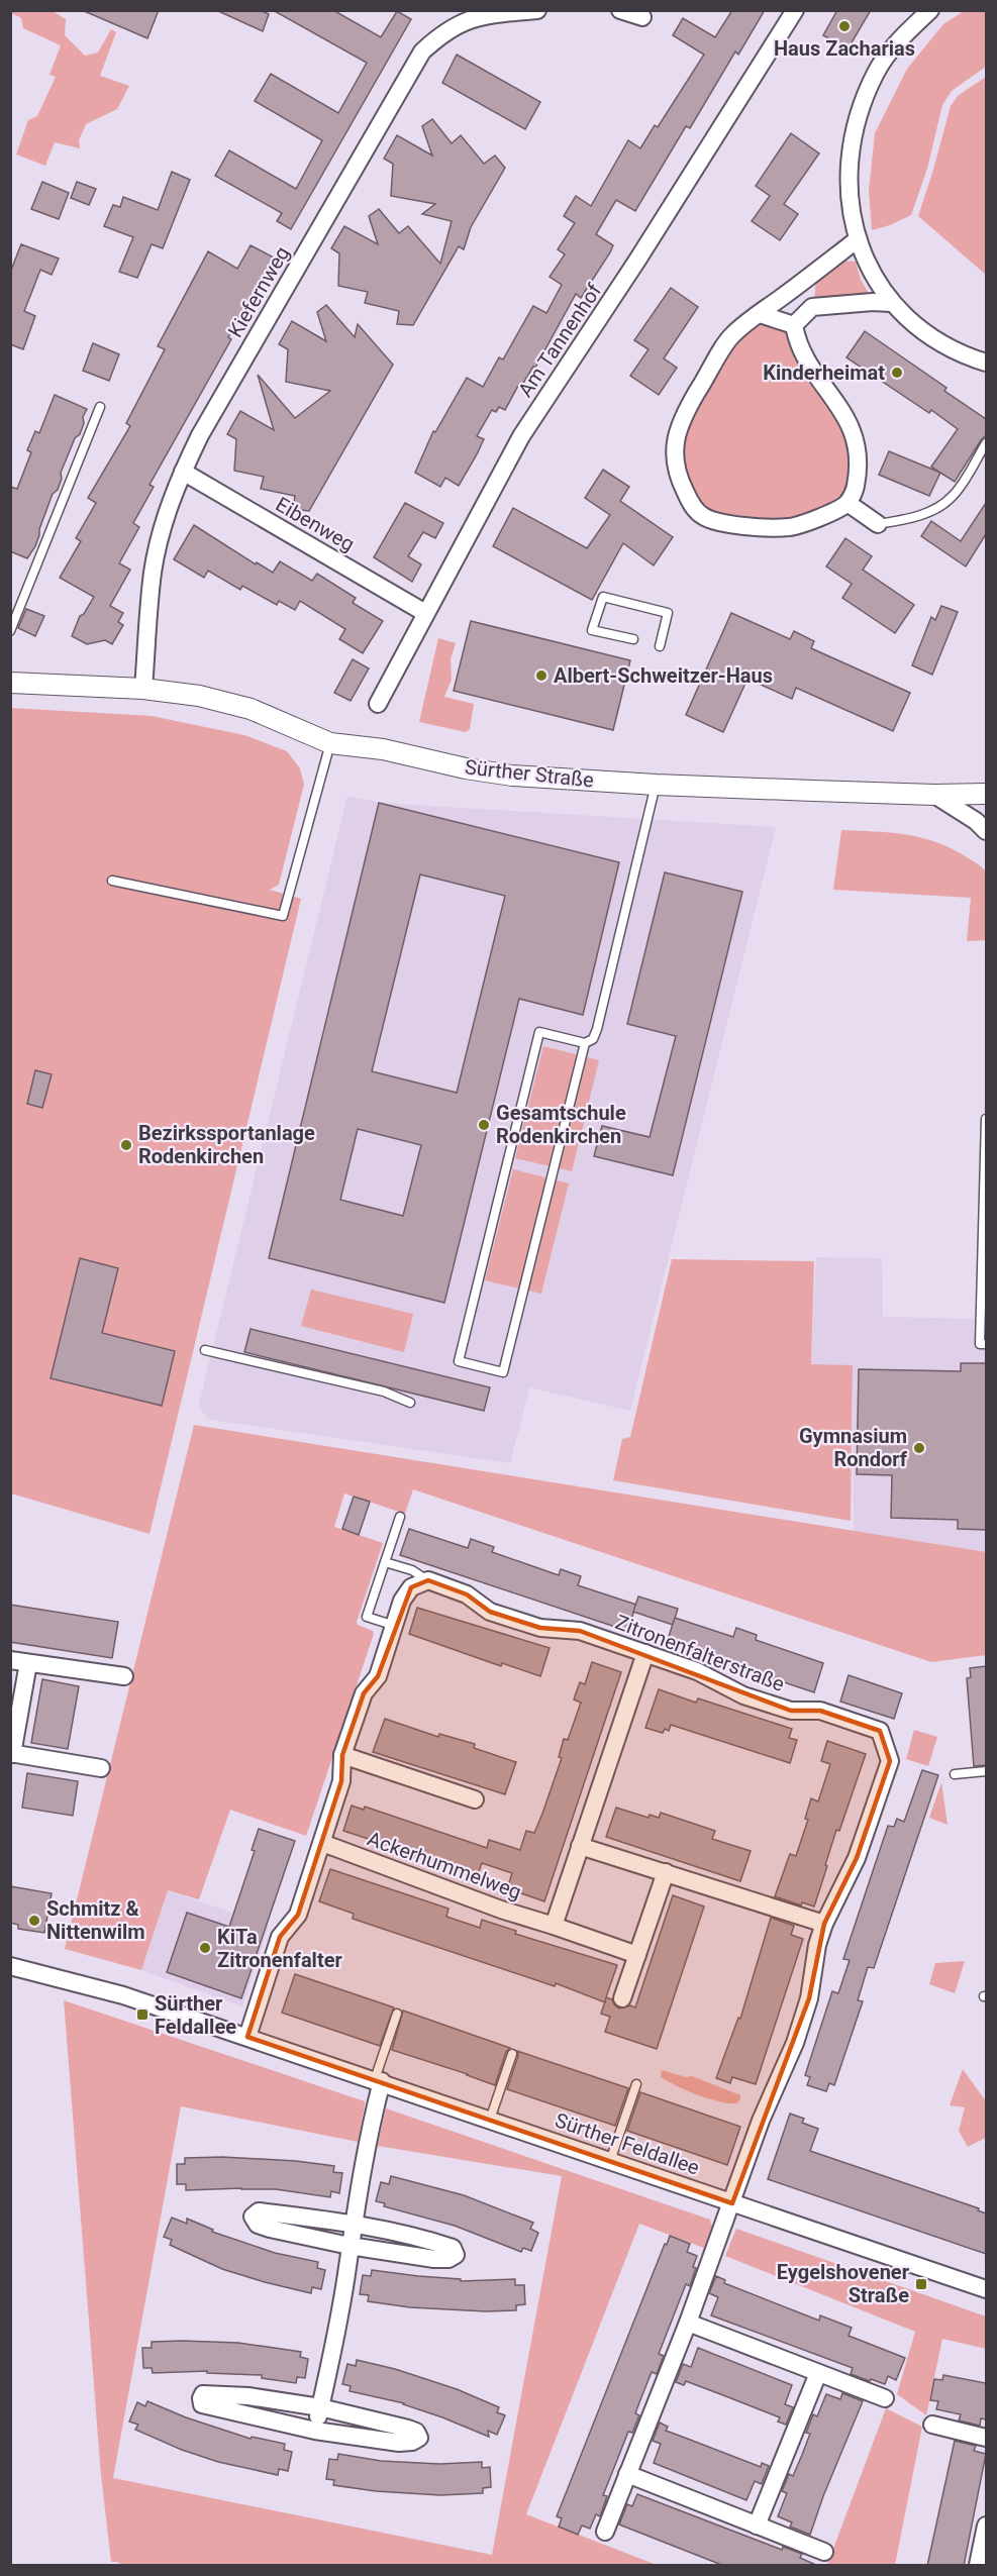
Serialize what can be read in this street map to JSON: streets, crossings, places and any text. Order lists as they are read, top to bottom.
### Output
{
  "streets": {
    "street": [
      "Kiefernweg",
      "Am Tannenhof",
      "Eibenweg",
      "Sürther Straße",
      "Zitronenfalterstraße",
      "Ackerhummelweg",
      "Sürther Feldallee"
    ]
  },
  "crossings": [
    ["Kiefernweg", "Eibenweg"],
    ["Kiefernweg", "Sürther Straße"],
    ["Am Tannenhof", "Eibenweg"],
    ["Zitronenfalterstraße", "Sürther Feldallee"]
  ],
  "places": {
    "other": [
      "Haus Zacharias",
      "Kinderheimat",
      "Albert-Schweitzer-Haus",
      "Gesamtschule Rodenkirchen",
      "Bezirkssportanlage Rodenkirchen",
      "Gymnasium Rondorf",
      "Schmitz & Nittenwilm",
      "KiTa Zitronenfalter"
    ],
    "transit": ["Sürther Feldallee", "Eygelshovener Straße"]
  }
}
